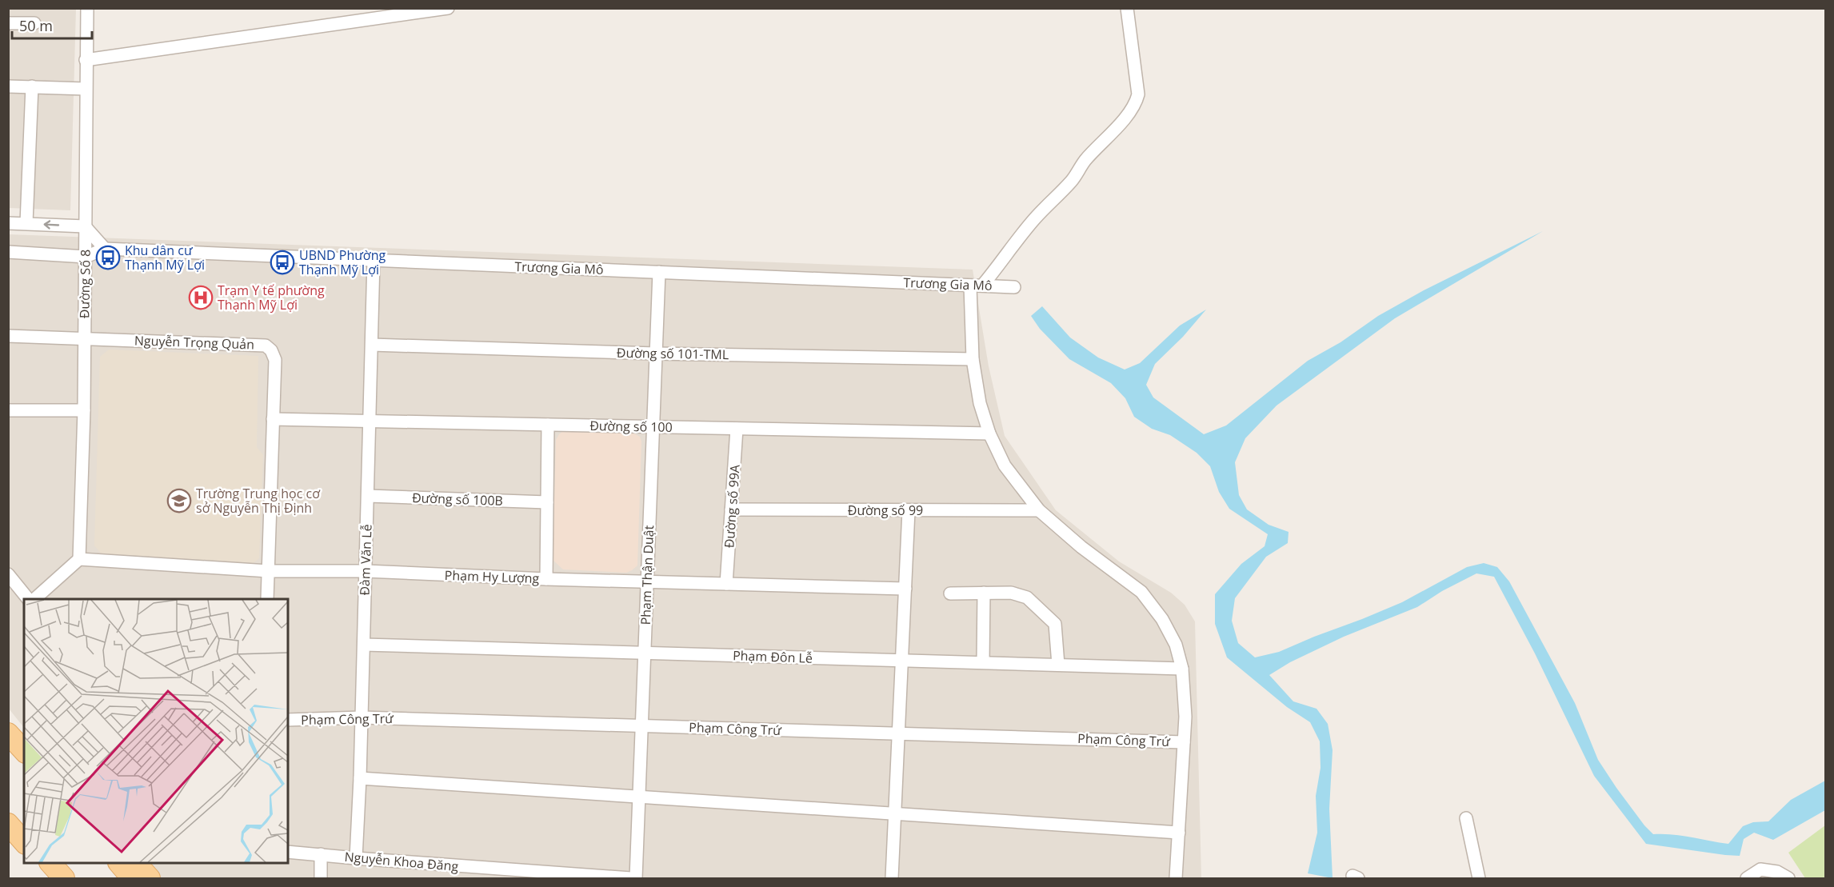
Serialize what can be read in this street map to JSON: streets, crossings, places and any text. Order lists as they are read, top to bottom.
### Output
{
  "streets": {
    "street": [
      "Trương Gia Mô",
      "Đường Số 8",
      "Nguyễn Trọng Quản",
      "Đường số 101-TML",
      "Đường số 100",
      "Đường số 100B",
      "Đường số 99A",
      "Đường số 99",
      "Đàm Văn Lễ",
      "Phạm Thận Duật",
      "Phạm Hy Lượng",
      "Phạm Đôn Lễ",
      "Phạm Công Trứ",
      "Nguyễn Khoa Đăng"
    ]
  },
  "crossings": [
    ["Trương Gia Mô", "Đường Số 8"],
    ["Trương Gia Mô", "Đàm Văn Lễ"],
    ["Trương Gia Mô", "Phạm Thận Duật"],
    ["Đường Số 8", "Nguyễn Trọng Quản"],
    ["Đường Số 8", "Phạm Hy Lượng"],
    ["Nguyễn Trọng Quản", "Đường số 100"],
    ["Nguyễn Trọng Quản", "Phạm Hy Lượng"],
    ["Đường số 101-TML", "Đàm Văn Lễ"],
    ["Đường số 101-TML", "Phạm Thận Duật"],
    ["Đường số 100", "Đường số 99A"],
    ["Đường số 100", "Đàm Văn Lễ"],
    ["Đường số 100", "Phạm Thận Duật"],
    ["Đường số 100B", "Đàm Văn Lễ"],
    ["Đường số 99A", "Đường số 99"],
    ["Đường số 99A", "Phạm Hy Lượng"],
    ["Đàm Văn Lễ", "Phạm Hy Lượng"],
    ["Đàm Văn Lễ", "Phạm Đôn Lễ"],
    ["Đàm Văn Lễ", "Phạm Công Trứ"],
    ["Đàm Văn Lễ", "Nguyễn Khoa Đăng"],
    ["Phạm Thận Duật", "Phạm Hy Lượng"],
    ["Phạm Thận Duật", "Phạm Đôn Lễ"],
    ["Phạm Thận Duật", "Phạm Công Trứ"]
  ],
  "places": {
    "bus stop": ["Khu dân cư Thạnh Mỹ Lợi", "UBND Phường Thạnh Mỹ Lợi"],
    "hospital": ["Trạm Y tế phường Thạnh Mỹ Lợi"],
    "school or university": ["Trường Trung học cơ sở Nguyễn Thị Định"]
  },
  "scale_bar": "50 m"
}
